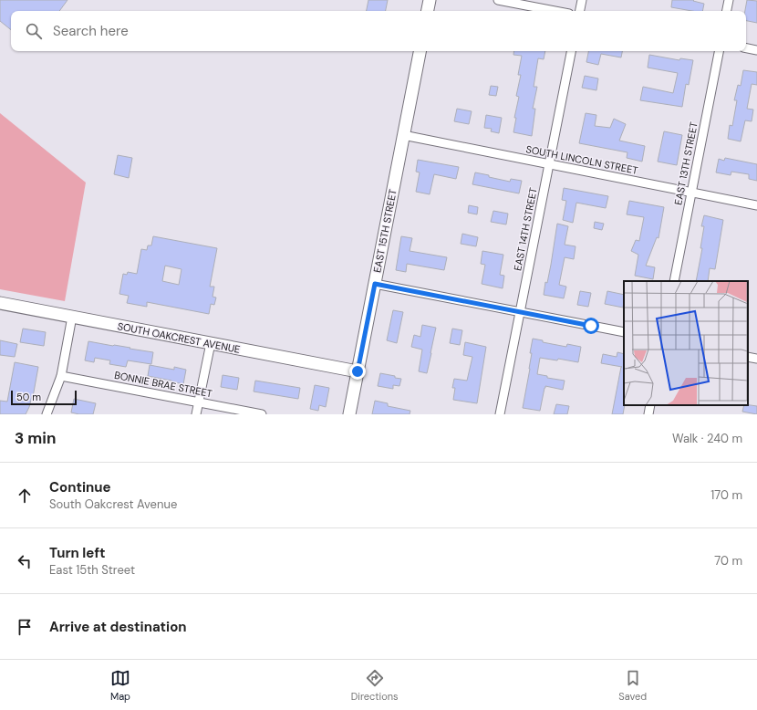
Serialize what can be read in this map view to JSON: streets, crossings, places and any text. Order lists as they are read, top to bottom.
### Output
{
  "streets": {
    "main road": ["EAST 15TH STREET", "SOUTH OAKCREST AVENUE"],
    "street": [
      "SOUTH LINCOLN STREET",
      "EAST 13TH STREET",
      "EAST 14TH STREET",
      "BONNIE BRAE STREET"
    ]
  },
  "crossings": [
    ["SOUTH LINCOLN STREET", "EAST 13TH STREET"],
    ["SOUTH LINCOLN STREET", "EAST 14TH STREET"],
    ["SOUTH LINCOLN STREET", "EAST 15TH STREET"],
    ["EAST 15TH STREET", "SOUTH OAKCREST AVENUE"]
  ],
  "scale_bar": "50 m",
  "page": {
    "search": "Search here",
    "scale": "50 m",
    "heading": ["3 min", "Walk · 240 m"],
    "list": [
      ["Continue", "South Oakcrest Avenue", "170 m"],
      ["Turn left", "East 15th Street", "70 m"],
      "Arrive at destination"
    ],
    "nav": ["Map", "Directions", "Saved"]
  }
}
